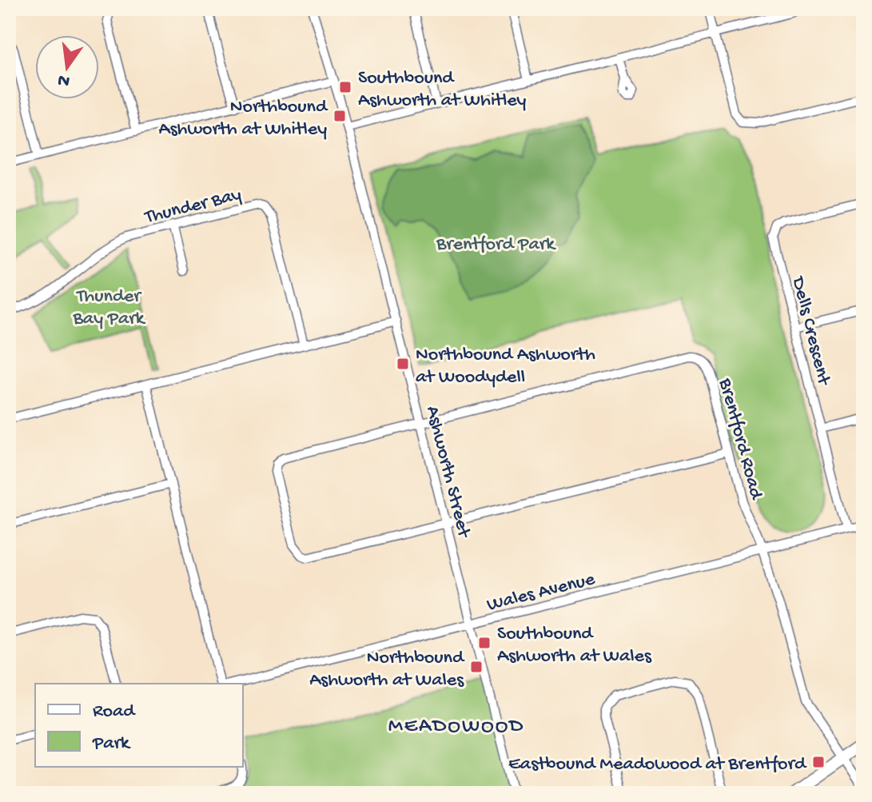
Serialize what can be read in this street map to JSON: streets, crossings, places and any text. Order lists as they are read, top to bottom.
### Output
{
  "streets": {
    "street": [
      "Thunder Bay",
      "Dells Crescent",
      "Brentford Road",
      "Ashworth Street",
      "Wales Avenue"
    ]
  },
  "crossings": [
    ["Dells Crescent", "Wales Avenue"],
    ["Brentford Road", "Ashworth Street"],
    ["Brentford Road", "Wales Avenue"],
    ["Ashworth Street", "Wales Avenue"]
  ],
  "districts": ["MEADOWOOD"],
  "parks": ["Brentford Park", "Thunder Bay Park"],
  "places": {
    "transit": [
      "Southbound Ashworth at Whitley",
      "Northbound Ashworth at Whitley",
      "Northbound Ashworth at Woodydell",
      "Southbound Ashworth at Wales",
      "Northbound Ashworth at Wales",
      "Eastbound Meadowood at Brentford"
    ]
  },
  "legend": ["Road", "Park"],
  "north": "bottom"
}
